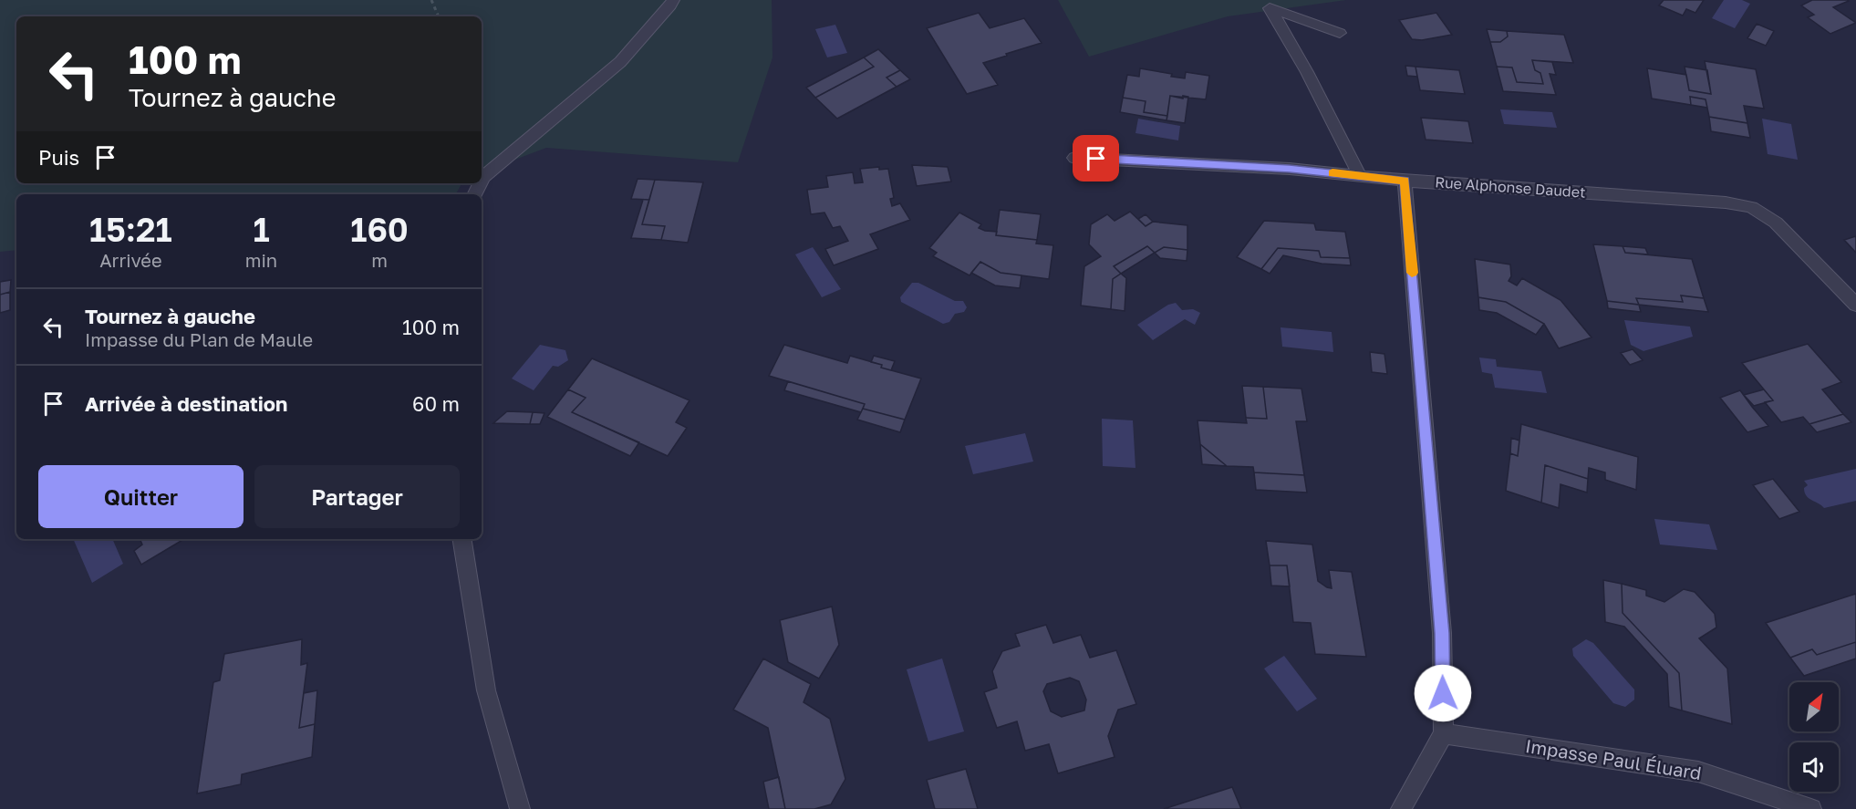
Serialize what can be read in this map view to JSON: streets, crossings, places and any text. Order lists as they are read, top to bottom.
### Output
{
  "streets": {
    "street": ["Rue Alphonse Daudet", "Impasse Paul Éluard"]
  },
  "north": "top right",
  "page": {
    "turn": ["100 m", "Tournez à gauche"],
    "then": "Puis",
    "eta": [
      "15:21",
      "Arrivée",
      "1",
      "min",
      "160",
      "m"
    ],
    "list": [
      {
        "name": "Tournez à gauche",
        "note": "Impasse du Plan de Maule",
        "value": "100 m"
      },
      {
        "name": "Arrivée à destination",
        "value": "60 m"
      }
    ],
    "buttons": ["Quitter", "Partager"]
  }
}
